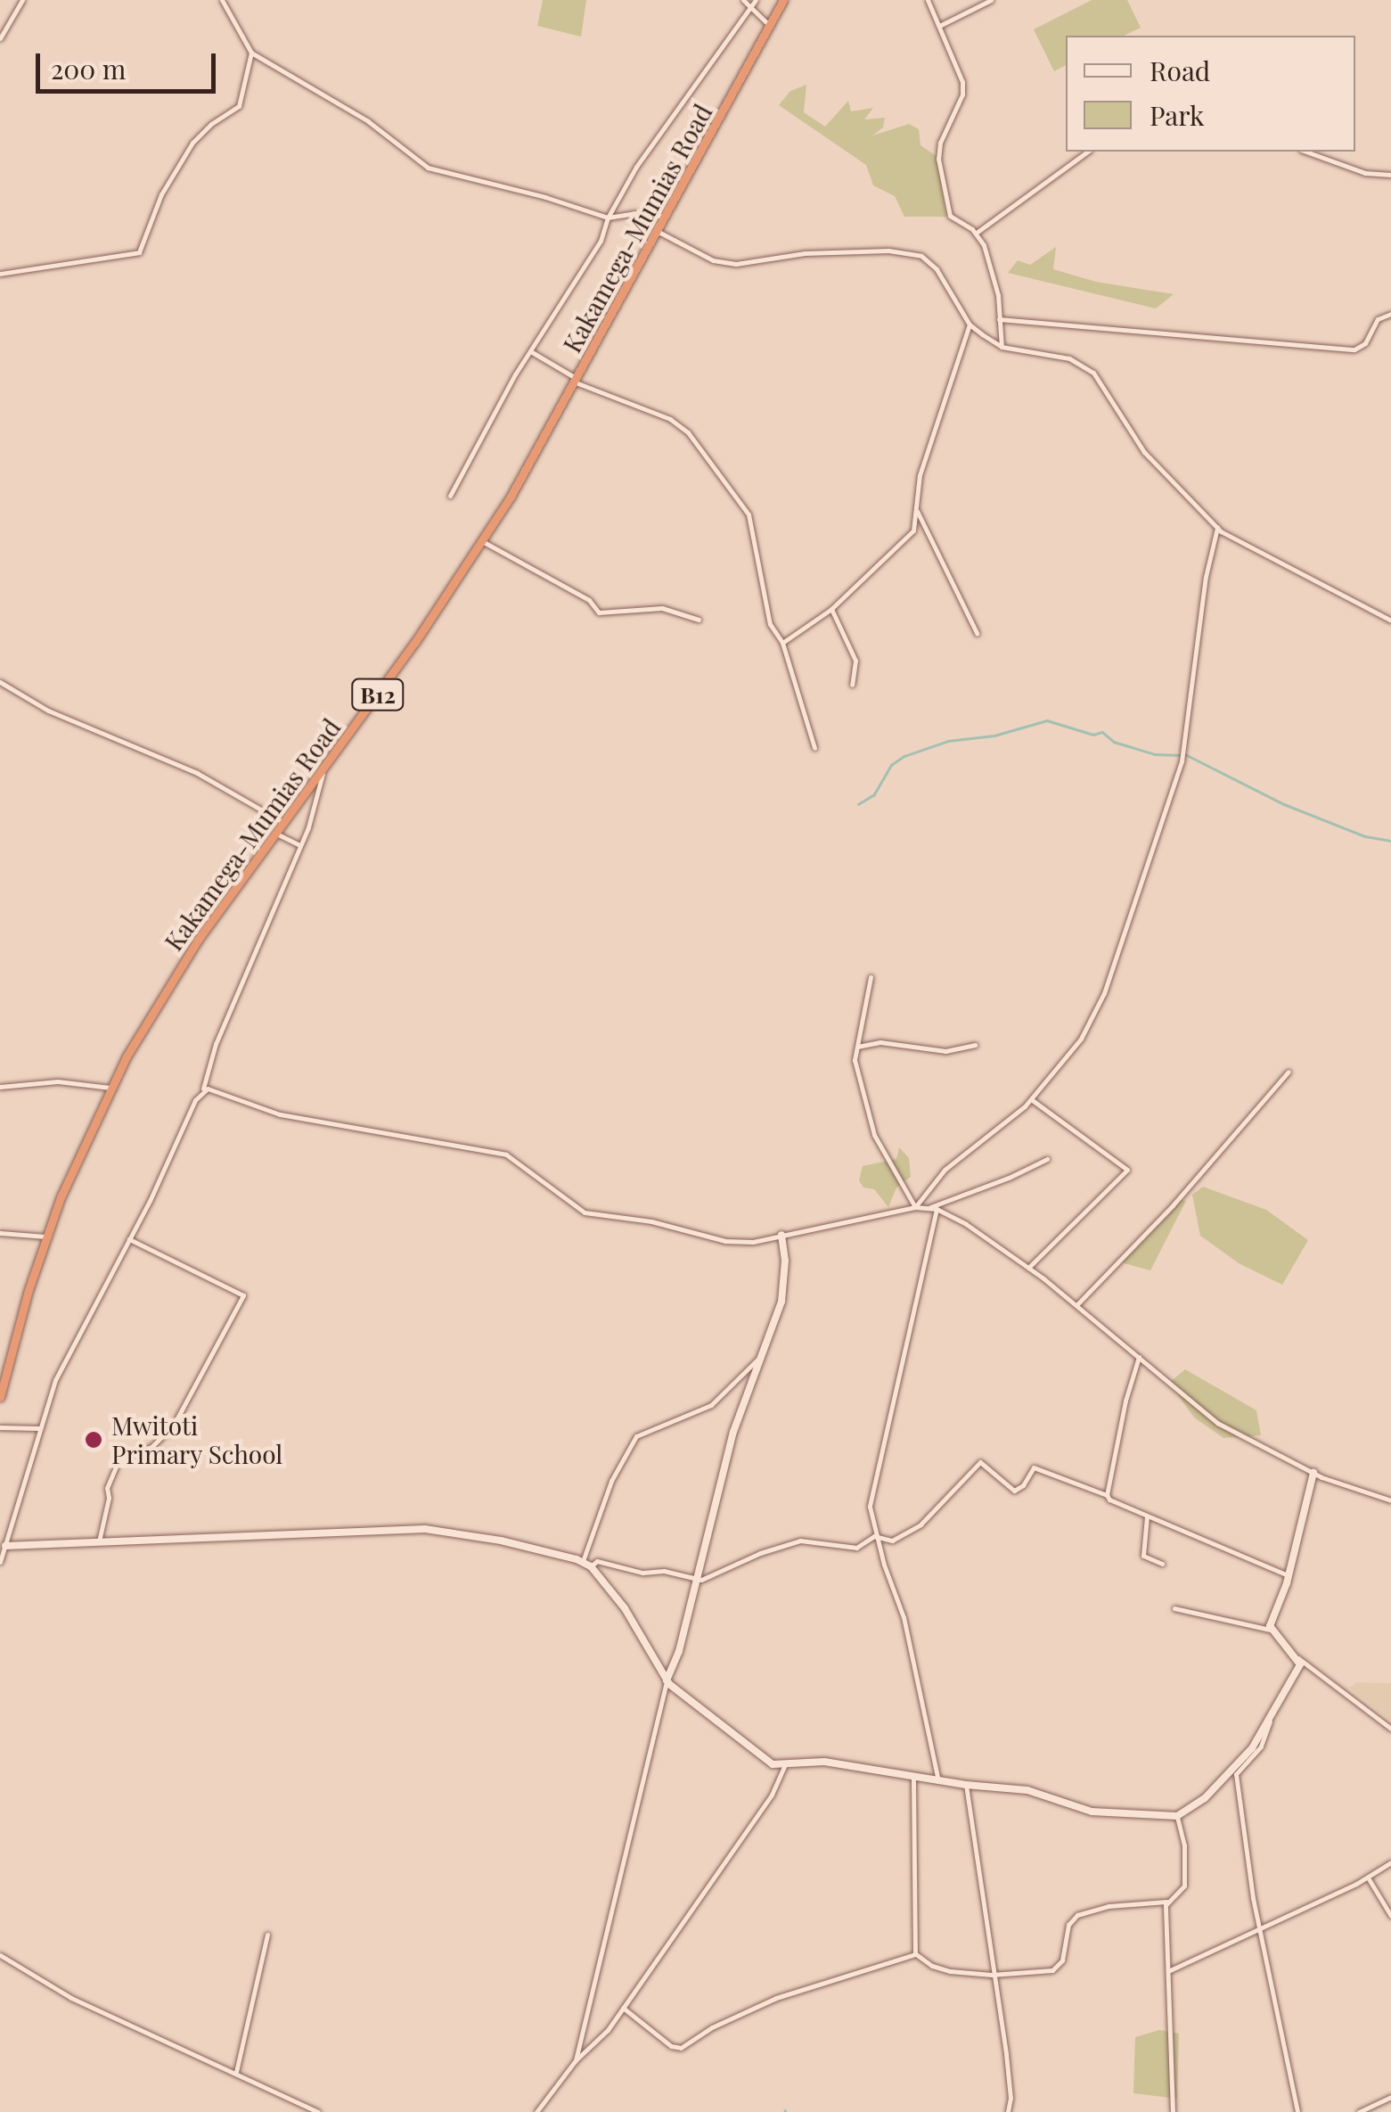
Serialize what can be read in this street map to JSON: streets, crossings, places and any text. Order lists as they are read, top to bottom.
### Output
{
  "streets": {
    "highway": ["Kakamega-Mumias Road", "B12"]
  },
  "places": ["Mwitoti Primary School"],
  "legend": ["Road", "Park"],
  "scale_bar": "200 m"
}
